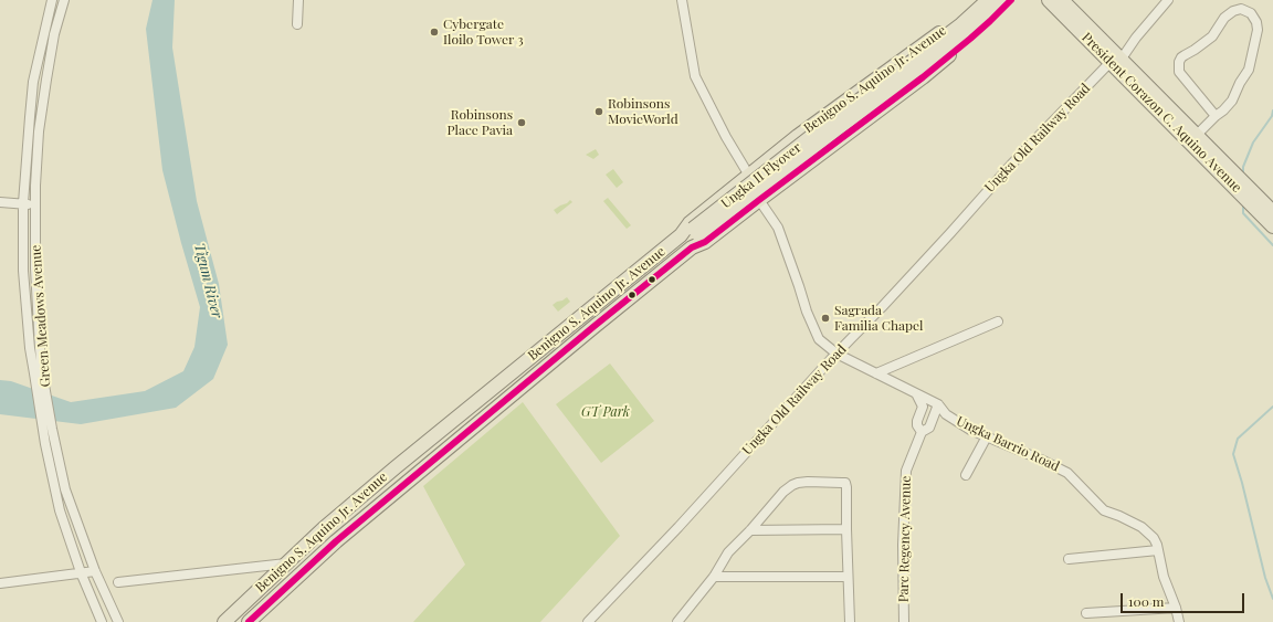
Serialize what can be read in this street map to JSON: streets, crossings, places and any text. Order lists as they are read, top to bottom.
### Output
{
  "streets": {
    "main road": ["Benigno S. Aquino Jr. Avenue", "President Corazon C. Aquino Avenue", "Ungka II Flyover"],
    "street": [
      "Ungka Old Railway Road",
      "Green Meadows Avenue",
      "Ungka Barrio Road",
      "Parc Regency Avenue"
    ]
  },
  "crossings": [
    ["Benigno S. Aquino Jr. Avenue", "Ungka II Flyover"],
    ["Benigno S. Aquino Jr. Avenue", "Ungka Barrio Road"],
    ["President Corazon C. Aquino Avenue", "Ungka Old Railway Road"],
    ["Ungka Old Railway Road", "Ungka Barrio Road"]
  ],
  "water": ["Tigum River"],
  "parks": ["GT Park"],
  "places": [
    "Cybergate Iloilo Tower 3",
    "Robinsons MovieWorld",
    "Robinsons Place Pavia",
    "Sagrada Familia Chapel"
  ],
  "scale_bar": "100 m"
}
